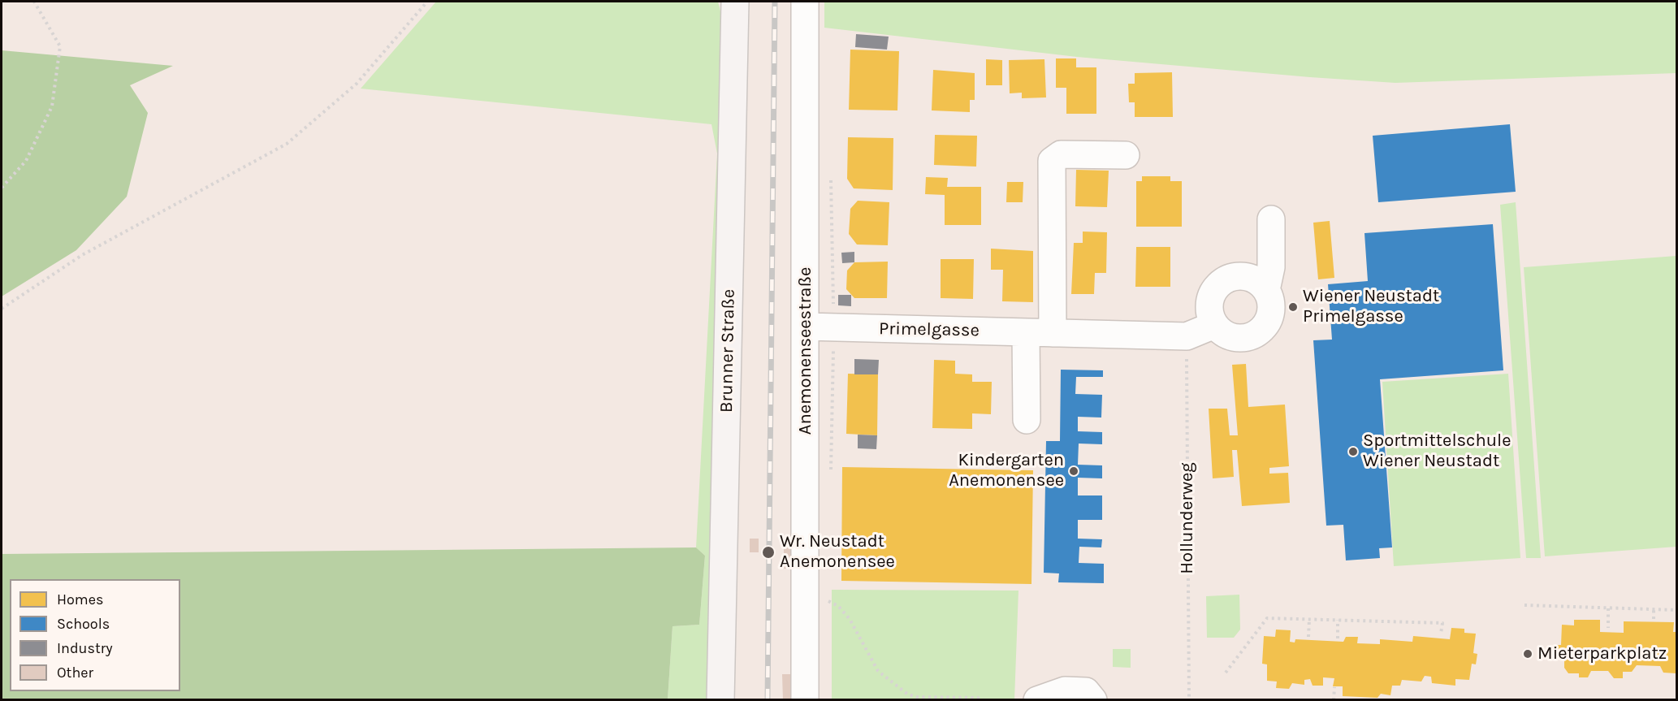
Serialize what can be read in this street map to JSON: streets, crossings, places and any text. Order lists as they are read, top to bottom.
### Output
{
  "streets": {
    "main road": ["Brunner Straße"],
    "street": ["Primelgasse", "Anemonenseestraße"],
    "path": ["Hollunderweg"]
  },
  "crossings": [
    ["Primelgasse", "Anemonenseestraße"],
    ["Primelgasse", "Hollunderweg"]
  ],
  "places": [
    "Wiener Neustadt Primelgasse",
    "Sportmittelschule Wiener Neustadt",
    "Kindergarten Anemonensee",
    "Wr. Neustadt Anemonensee",
    "Mieterparkplatz"
  ],
  "legend": [
    "Homes",
    "Schools",
    "Industry",
    "Other"
  ]
}
